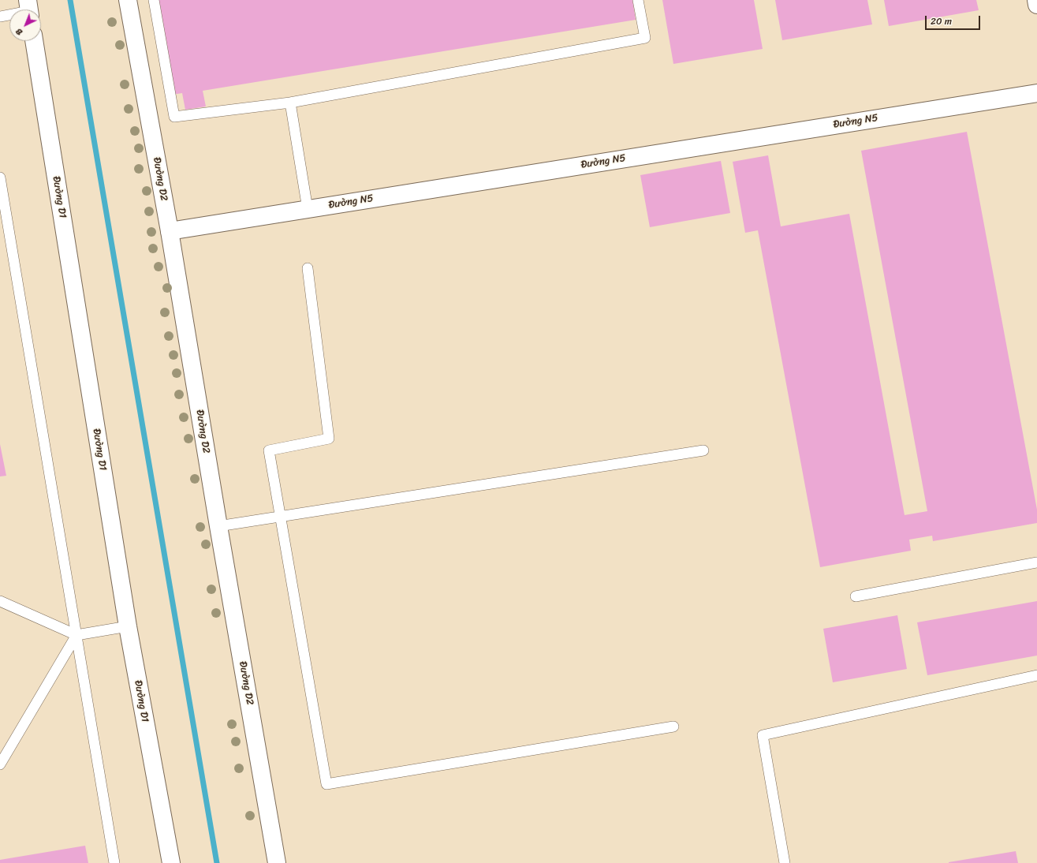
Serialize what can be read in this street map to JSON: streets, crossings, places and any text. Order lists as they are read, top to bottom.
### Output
{
  "streets": {
    "street": ["Đường N5", "Đường D2", "Đường D1"]
  },
  "crossings": [
    ["Đường N5", "Đường D2"]
  ],
  "scale_bar": "20 m",
  "north": "bottom left"
}
